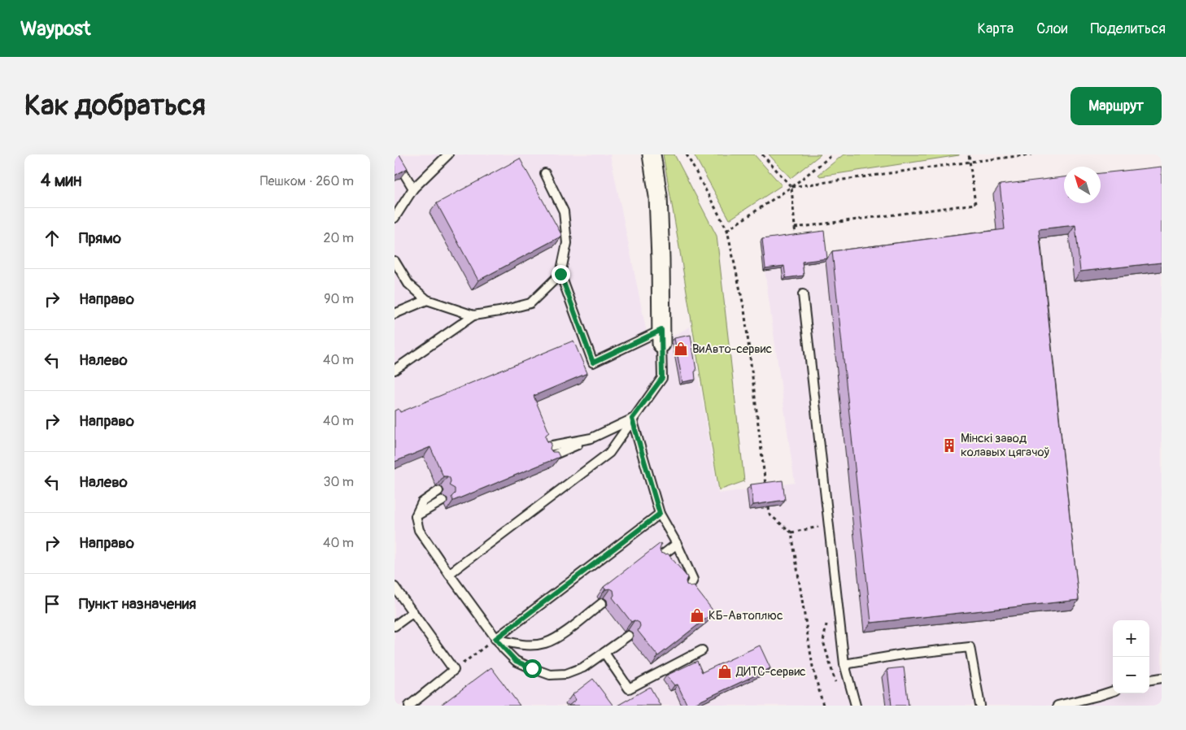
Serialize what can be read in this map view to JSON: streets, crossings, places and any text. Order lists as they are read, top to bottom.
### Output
{
  "places": {
    "shop": ["ВиАвто-сервис", "КБ-Автоплюс", "ДИТС-сервис"],
    "building": ["Мінскі завод колавых цягачоў"]
  },
  "north": "top left",
  "page": {
    "header": "Waypost",
    "nav": ["Карта", "Слои", "Поделиться"],
    "buttons": "Маршрут",
    "title": "Как добраться",
    "heading": ["4 мин", "Пешком · 260 m"],
    "list": [
      ["Прямо", "20 m"],
      ["Направо", "90 m"],
      ["Налево", "40 m"],
      ["Направо", "40 m"],
      ["Налево", "30 m"],
      ["Направо", "40 m"],
      "Пункт назначения"
    ],
    "map_buttons": ["+", "−"]
  }
}
